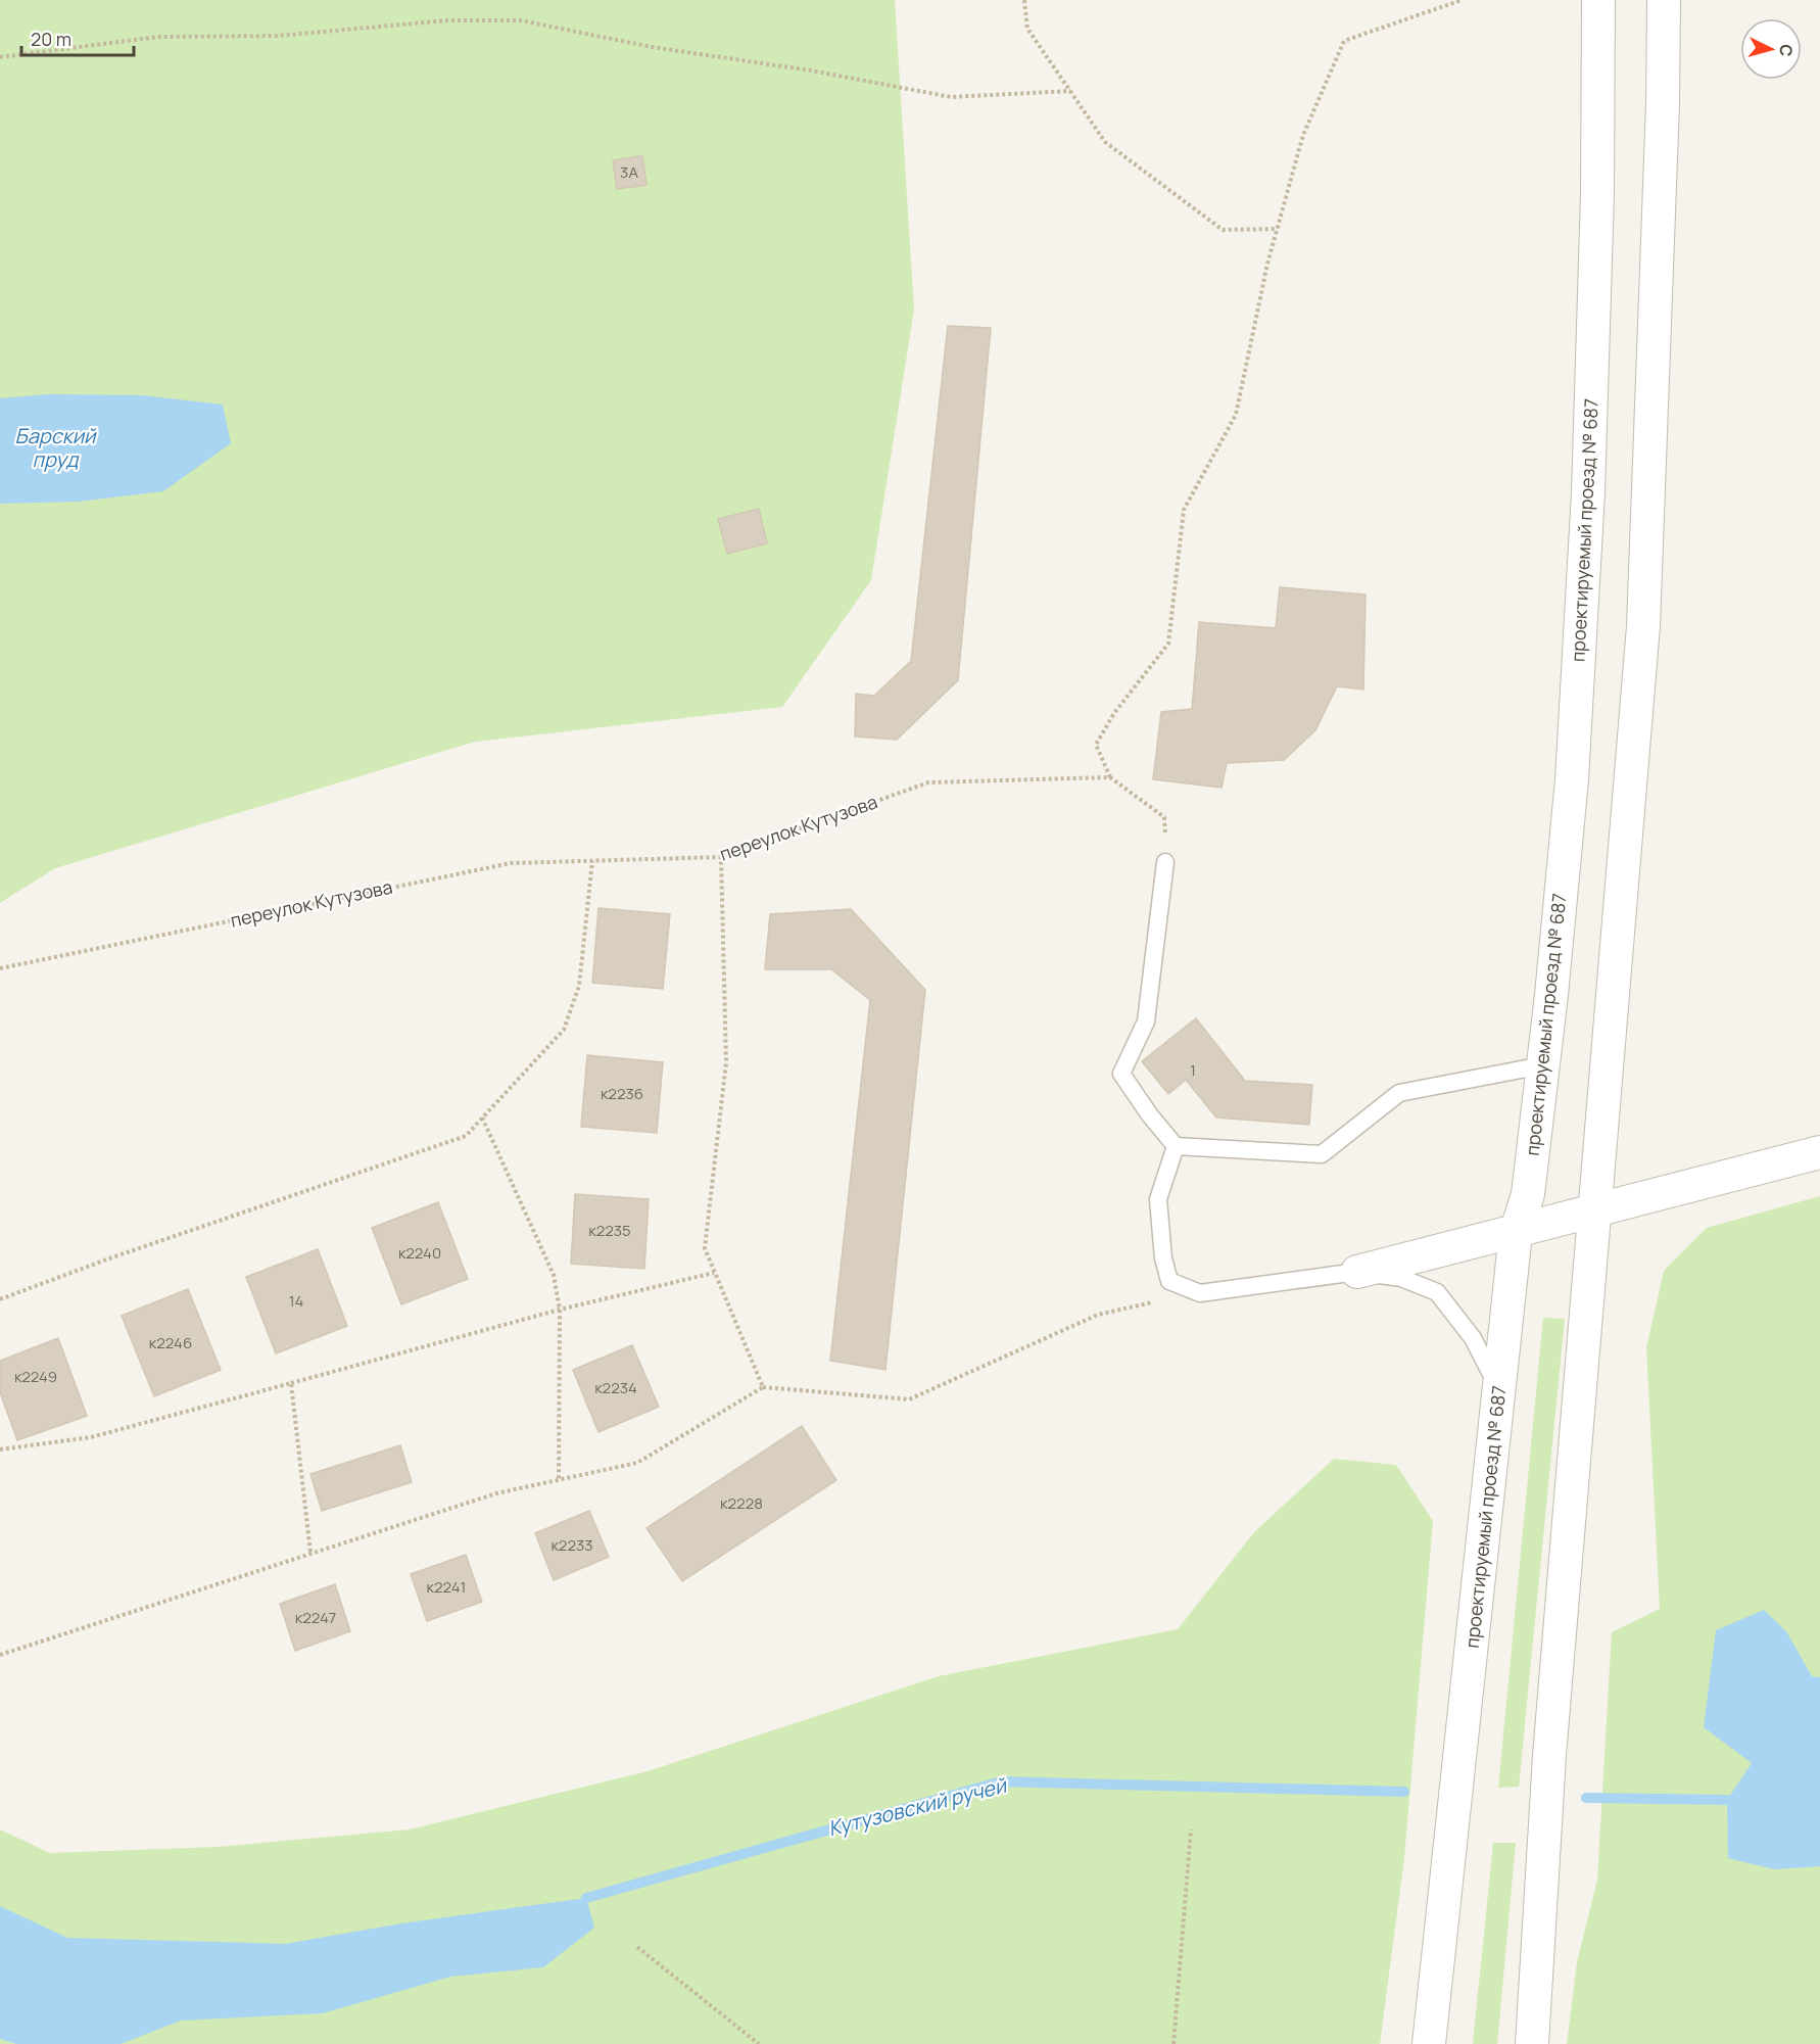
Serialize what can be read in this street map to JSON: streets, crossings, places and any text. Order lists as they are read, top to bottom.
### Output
{
  "streets": {
    "street": ["проектируемый проезд № 687"],
    "path": ["переулок Кутузова"]
  },
  "water": ["Барский пруд", "Кутузовский ручей"],
  "house_numbers": [
    "3А",
    "1",
    "к2236",
    "к2235",
    "к2240",
    "14",
    "к2246",
    "к2249",
    "к2234",
    "к2228",
    "к2233",
    "к2241",
    "к2247"
  ],
  "scale_bar": "20 m",
  "north": "right"
}
